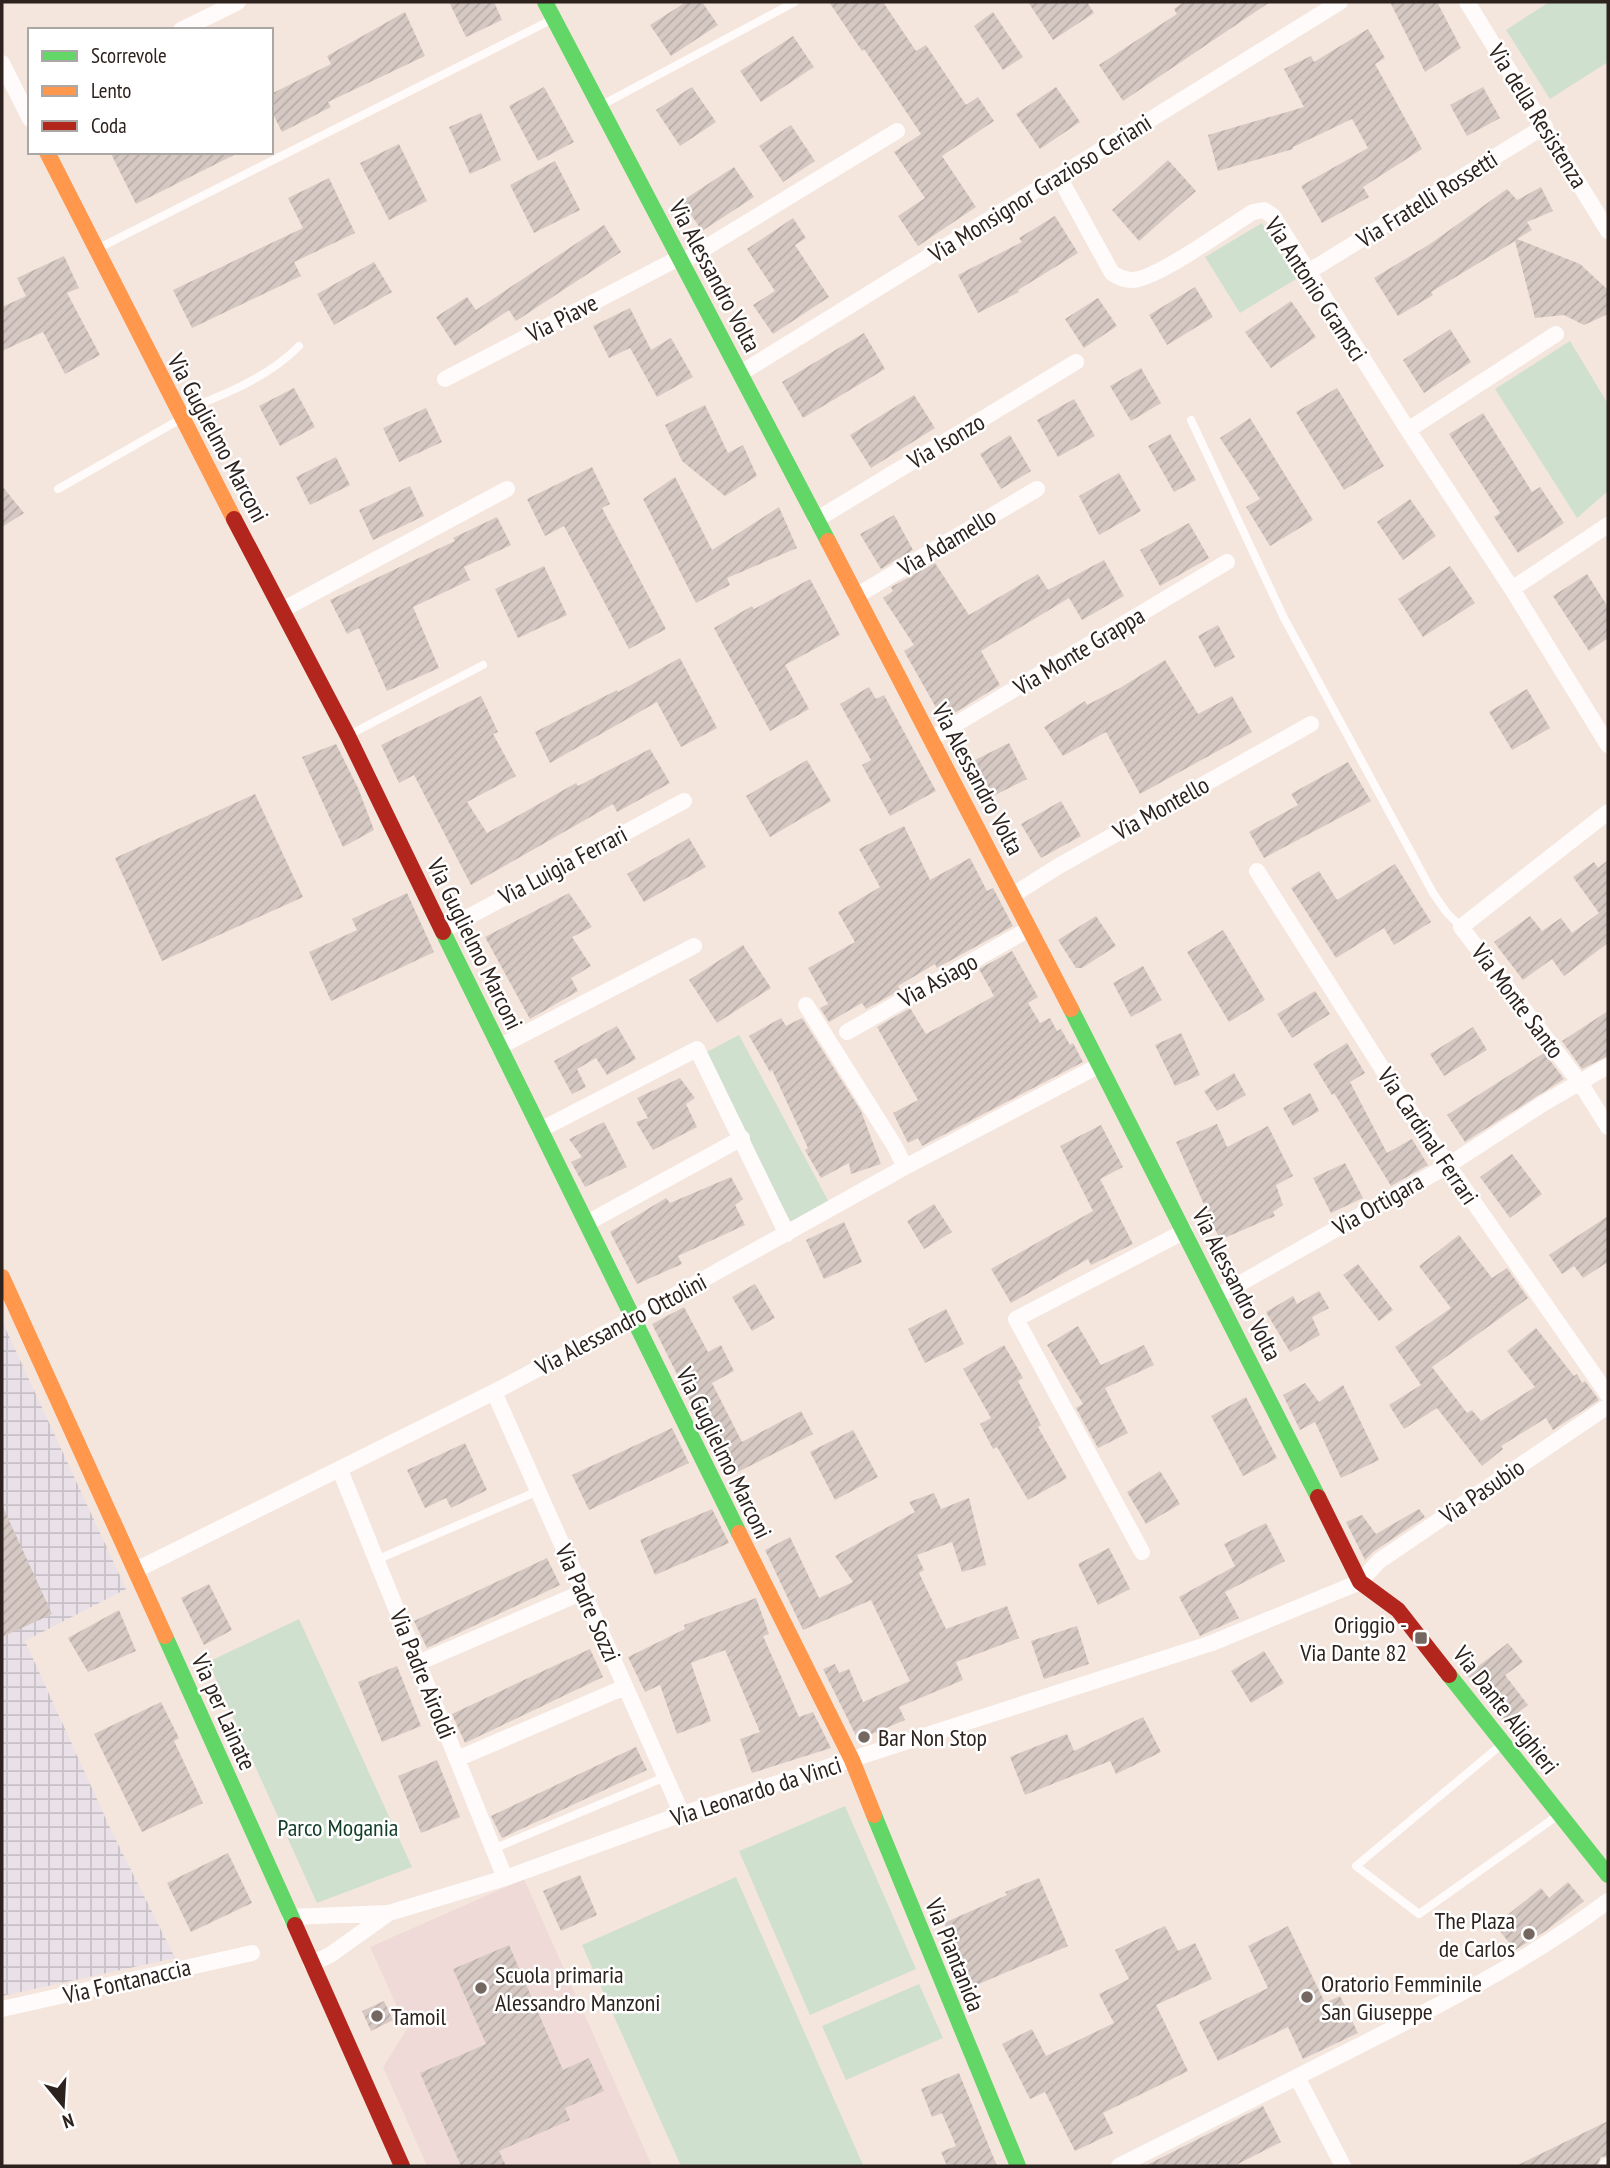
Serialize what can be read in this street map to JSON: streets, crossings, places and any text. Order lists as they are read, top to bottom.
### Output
{
  "streets": {
    "street": [
      "Via della Resistenza",
      "Via Monsignor Grazioso Ceriani",
      "Via Fratelli Rossetti",
      "Via Alessandro Volta",
      "Via Antonio Gramsci",
      "Via Piave",
      "Via Guglielmo Marconi",
      "Via Isonzo",
      "Via Adamello",
      "Via Monte Grappa",
      "Via Montello",
      "Via Luigia Ferrari",
      "Via Asiago",
      "Via Monte Santo",
      "Via Cardinal Ferrari",
      "Via Ortigara",
      "Via Alessandro Ottolini",
      "Via Pasubio",
      "Via Padre Sozzi",
      "Via Padre Airoldi",
      "Via Dante Alighieri",
      "Via per Lainate",
      "Via Leonardo da Vinci",
      "Via Piantanida",
      "Via Fontanaccia"
    ]
  },
  "crossings": [
    ["Via della Resistenza", "Via Fratelli Rossetti"],
    ["Via Monsignor Grazioso Ceriani", "Via Alessandro Volta"],
    ["Via Monsignor Grazioso Ceriani", "Via Antonio Gramsci"],
    ["Via Fratelli Rossetti", "Via Antonio Gramsci"],
    ["Via Alessandro Volta", "Via Piave"],
    ["Via Alessandro Volta", "Via Isonzo"],
    ["Via Alessandro Volta", "Via Adamello"],
    ["Via Alessandro Volta", "Via Monte Grappa"],
    ["Via Alessandro Volta", "Via Montello"],
    ["Via Alessandro Volta", "Via Asiago"],
    ["Via Alessandro Volta", "Via Ortigara"],
    ["Via Alessandro Volta", "Via Alessandro Ottolini"],
    ["Via Alessandro Volta", "Via Pasubio"],
    ["Via Alessandro Volta", "Via Dante Alighieri"],
    ["Via Alessandro Volta", "Via Leonardo da Vinci"],
    ["Via Guglielmo Marconi", "Via Luigia Ferrari"],
    ["Via Guglielmo Marconi", "Via Alessandro Ottolini"],
    ["Via Guglielmo Marconi", "Via Leonardo da Vinci"],
    ["Via Guglielmo Marconi", "Via Piantanida"],
    ["Via Monte Santo", "Via Ortigara"],
    ["Via Cardinal Ferrari", "Via Ortigara"],
    ["Via Alessandro Ottolini", "Via Padre Sozzi"],
    ["Via Alessandro Ottolini", "Via Padre Airoldi"],
    ["Via Alessandro Ottolini", "Via per Lainate"],
    ["Via Pasubio", "Via Dante Alighieri"],
    ["Via Pasubio", "Via Leonardo da Vinci"],
    ["Via Padre Sozzi", "Via Leonardo da Vinci"],
    ["Via Padre Airoldi", "Via Leonardo da Vinci"],
    ["Via Dante Alighieri", "Via Leonardo da Vinci"],
    ["Via Leonardo da Vinci", "Via Piantanida"]
  ],
  "parks": ["Parco Mogania"],
  "places": {
    "transit": ["Origgio - Via Dante 82"],
    "other": [
      "Bar Non Stop",
      "The Plaza de Carlos",
      "Scuola primaria Alessandro Manzoni",
      "Oratorio Femminile San Giuseppe",
      "Tamoil"
    ]
  },
  "legend": ["Scorrevole", "Lento", "Coda"],
  "north": "bottom"
}
